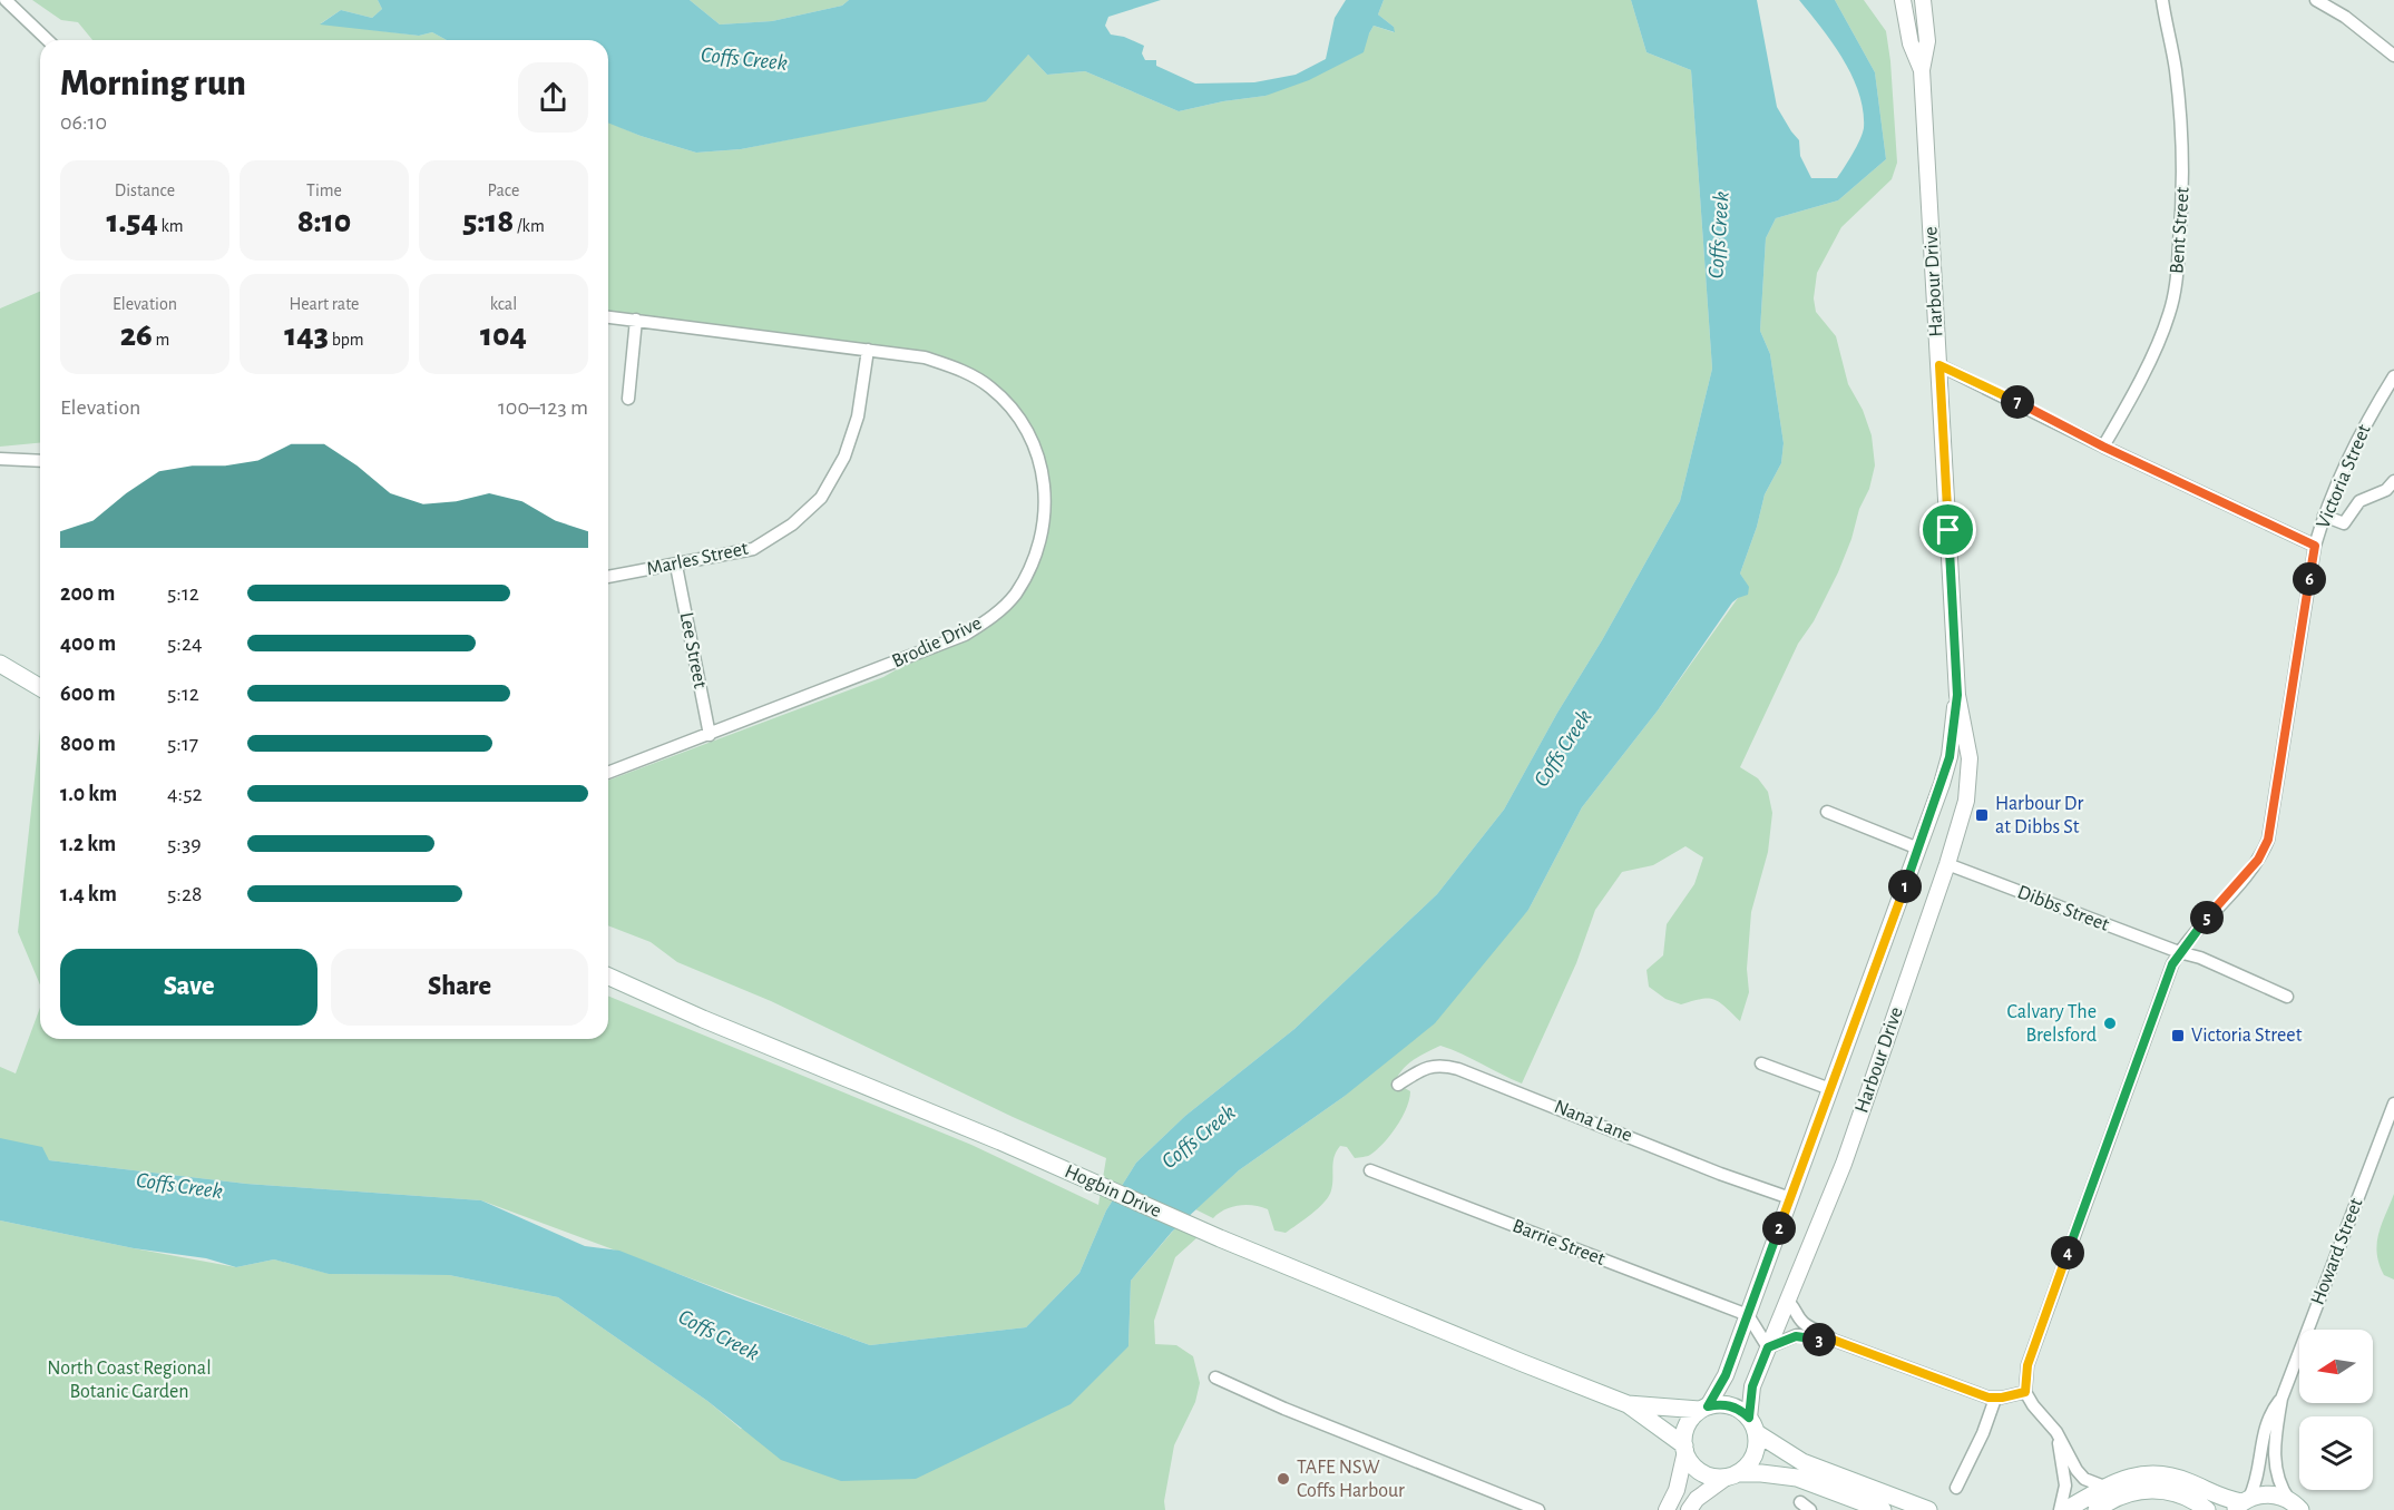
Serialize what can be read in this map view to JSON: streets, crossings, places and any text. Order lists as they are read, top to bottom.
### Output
{
  "streets": {
    "main road": ["Hogbin Drive"],
    "street": [
      "Bent Street",
      "Harbour Drive",
      "Victoria Street",
      "Marles Street",
      "Brodie Drive",
      "Lee Street",
      "Dibbs Street",
      "Nana Lane",
      "Barrie Street",
      "Howard Street"
    ]
  },
  "crossings": [
    ["Harbour Drive", "Dibbs Street"],
    ["Harbour Drive", "Nana Lane"],
    ["Harbour Drive", "Hogbin Drive"],
    ["Harbour Drive", "Barrie Street"],
    ["Victoria Street", "Dibbs Street"],
    ["Marles Street", "Brodie Drive"],
    ["Marles Street", "Lee Street"],
    ["Brodie Drive", "Lee Street"]
  ],
  "water": ["Coffs Creek"],
  "parks": ["North Coast Regional Botanic Garden"],
  "places": {
    "transit": ["Harbour Dr at Dibbs St", "Victoria Street"],
    "other": ["Calvary The Brelsford", "TAFE NSW Coffs Harbour"]
  },
  "north": "left",
  "page": {
    "heading": ["Morning run", "06:10"],
    "stats": [
      ["Distance", "1.54 km"],
      ["Time", "8:10"],
      ["Pace", "5:18 /km"],
      ["Elevation", "26 m"],
      ["Heart rate", "143 bpm"],
      ["kcal", "104"]
    ],
    "chart": ["Elevation", "100–123 m"],
    "pins": [
      "7",
      "6",
      "1",
      "5",
      "2",
      "4",
      "3"
    ],
    "list": [
      {
        "name": "200 m",
        "note": "5:12"
      },
      {
        "name": "400 m",
        "note": "5:24"
      },
      {
        "name": "600 m",
        "note": "5:12"
      },
      {
        "name": "800 m",
        "note": "5:17"
      },
      {
        "name": "1.0 km",
        "note": "4:52"
      },
      {
        "name": "1.2 km",
        "note": "5:39"
      },
      {
        "name": "1.4 km",
        "note": "5:28"
      }
    ],
    "buttons": ["Save", "Share"]
  }
}
